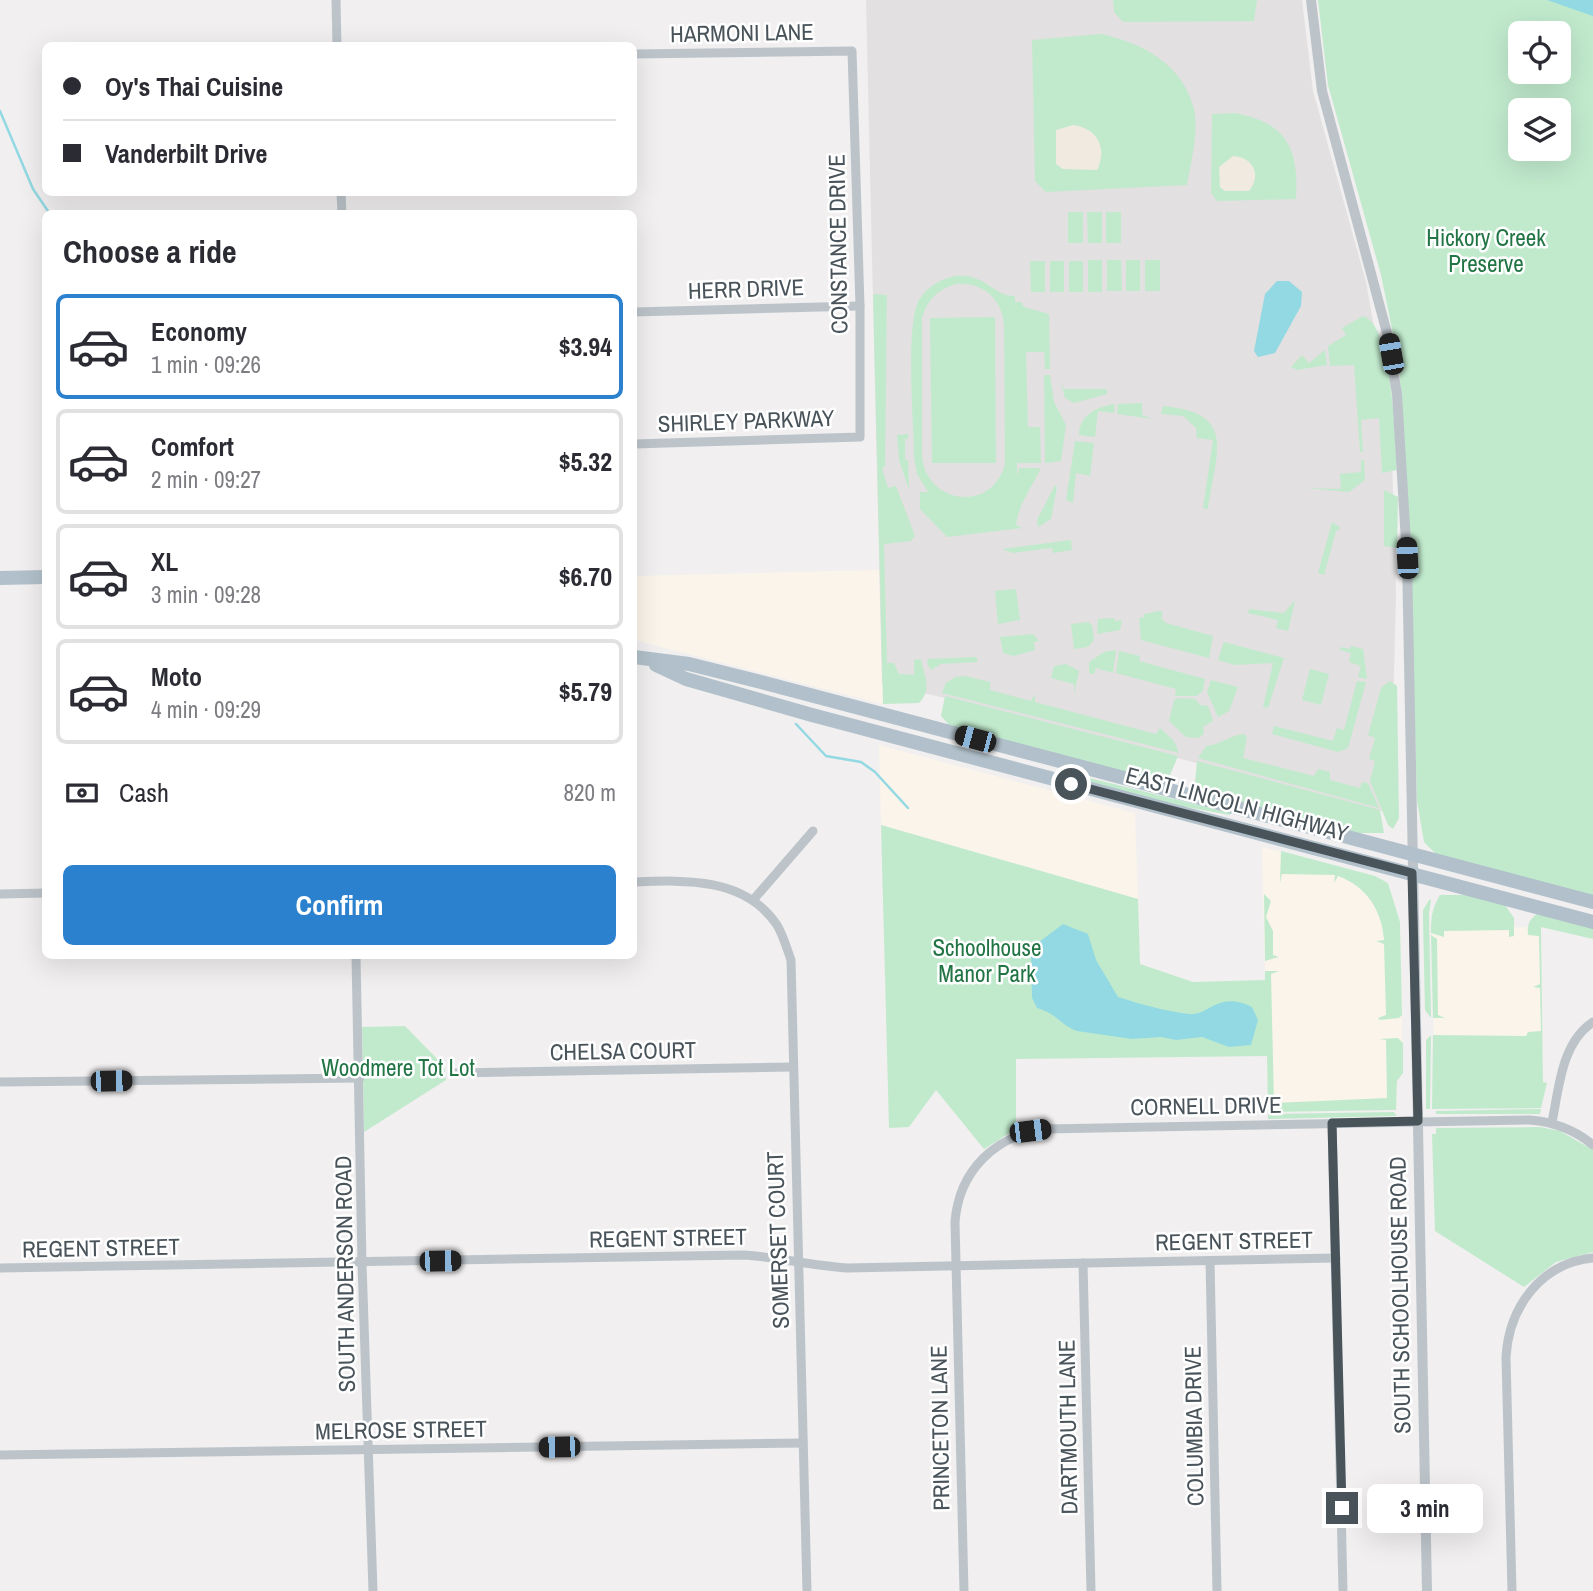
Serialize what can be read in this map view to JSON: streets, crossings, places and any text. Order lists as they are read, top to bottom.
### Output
{
  "streets": {
    "main road": ["EAST LINCOLN HIGHWAY"],
    "street": [
      "HARMONI LANE",
      "CONSTANCE DRIVE",
      "HERR DRIVE",
      "SHIRLEY PARKWAY",
      "CHELSA COURT",
      "CORNELL DRIVE",
      "REGENT STREET",
      "SOMERSET COURT",
      "SOUTH ANDERSON ROAD",
      "SOUTH SCHOOLHOUSE ROAD",
      "COLUMBIA DRIVE",
      "DARTMOUTH LANE",
      "PRINCETON LANE",
      "MELROSE STREET"
    ]
  },
  "crossings": [
    ["HARMONI LANE", "CONSTANCE DRIVE"],
    ["CONSTANCE DRIVE", "HERR DRIVE"],
    ["CONSTANCE DRIVE", "SHIRLEY PARKWAY"],
    ["EAST LINCOLN HIGHWAY", "SOUTH SCHOOLHOUSE ROAD"],
    ["CHELSA COURT", "SOMERSET COURT"],
    ["CORNELL DRIVE", "REGENT STREET"],
    ["CORNELL DRIVE", "SOUTH SCHOOLHOUSE ROAD"],
    ["CORNELL DRIVE", "PRINCETON LANE"],
    ["REGENT STREET", "SOMERSET COURT"],
    ["REGENT STREET", "SOUTH ANDERSON ROAD"],
    ["REGENT STREET", "COLUMBIA DRIVE"],
    ["REGENT STREET", "DARTMOUTH LANE"],
    ["REGENT STREET", "PRINCETON LANE"],
    ["SOMERSET COURT", "MELROSE STREET"],
    ["SOUTH ANDERSON ROAD", "MELROSE STREET"]
  ],
  "parks": ["Hickory Creek Preserve", "Schoolhouse Manor Park", "Woodmere Tot Lot"],
  "page": {
    "banner": ["Oy's Thai Cuisine", "Vanderbilt Drive"],
    "heading": "Choose a ride",
    "list": [
      {
        "name": "Economy",
        "note": "1 min · 09:26",
        "value": "$3.94"
      },
      {
        "name": "Comfort",
        "note": "2 min · 09:27",
        "value": "$5.32"
      },
      {
        "name": "XL",
        "note": "3 min · 09:28",
        "value": "$6.70"
      },
      {
        "name": "Moto",
        "note": "4 min · 09:29",
        "value": "$5.79"
      }
    ],
    "pay": ["Cash", "820 m"],
    "buttons": "Confirm",
    "bubble": "3 min"
  }
}
